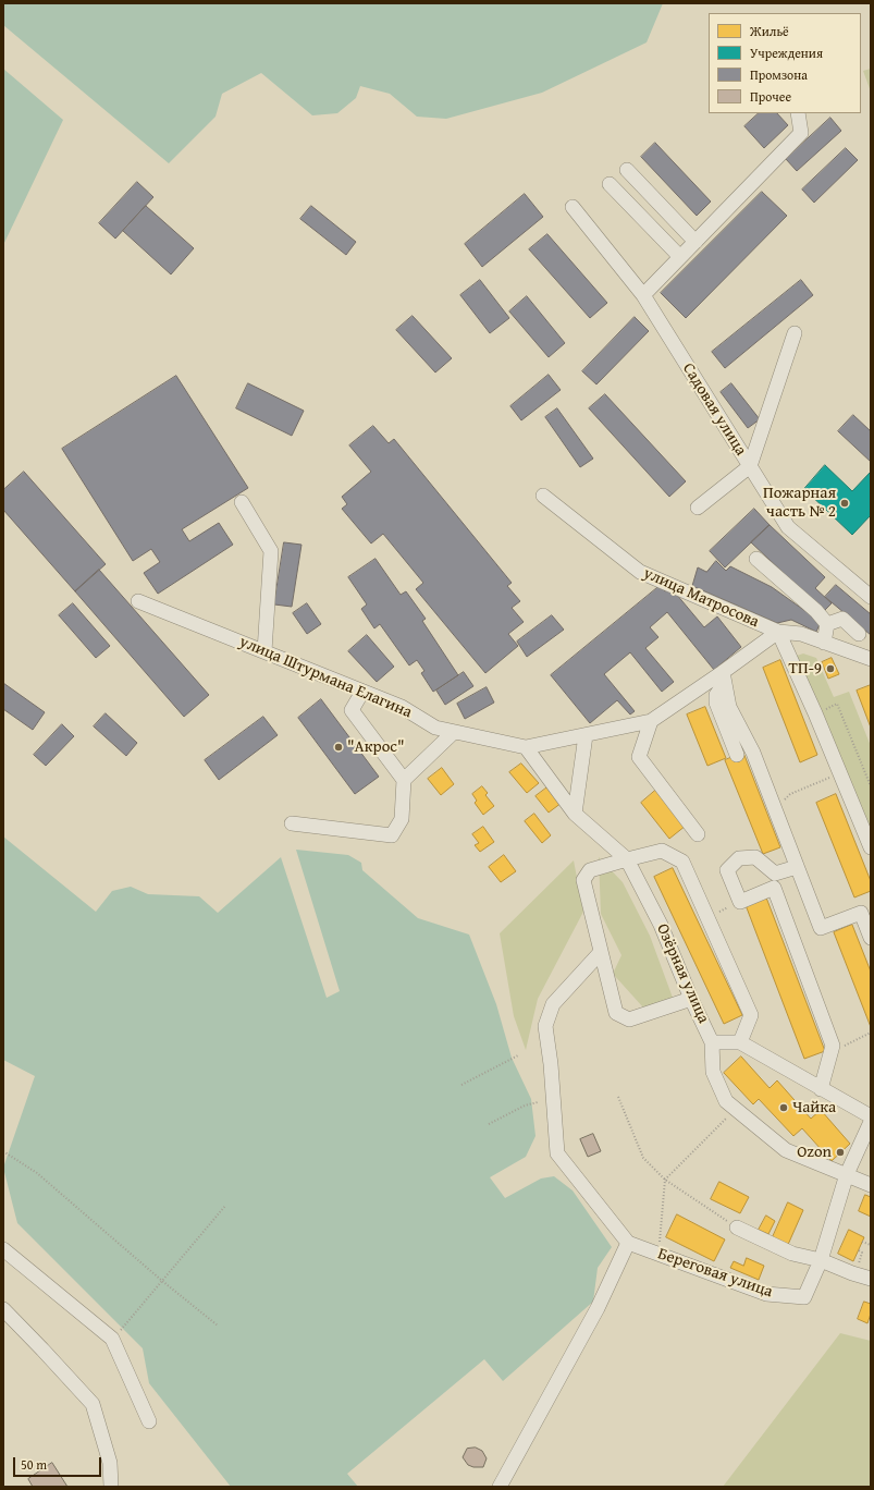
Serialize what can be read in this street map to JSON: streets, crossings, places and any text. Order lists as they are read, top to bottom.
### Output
{
  "streets": {
    "street": [
      "Садовая улица",
      "улица Матросова",
      "улица Штурмана Елагина",
      "Озёрная улица",
      "Береговая улица"
    ]
  },
  "crossings": [
    ["улица Матросова", "улица Штурмана Елагина"],
    ["улица Штурмана Елагина", "Озёрная улица"]
  ],
  "places": [
    "Пожарная часть № 2",
    "ТП-9",
    "\"Акрос\"",
    "Чайка",
    "Ozon"
  ],
  "legend": [
    "Жильё",
    "Учреждения",
    "Промзона",
    "Прочее"
  ],
  "scale_bar": "50 m"
}
